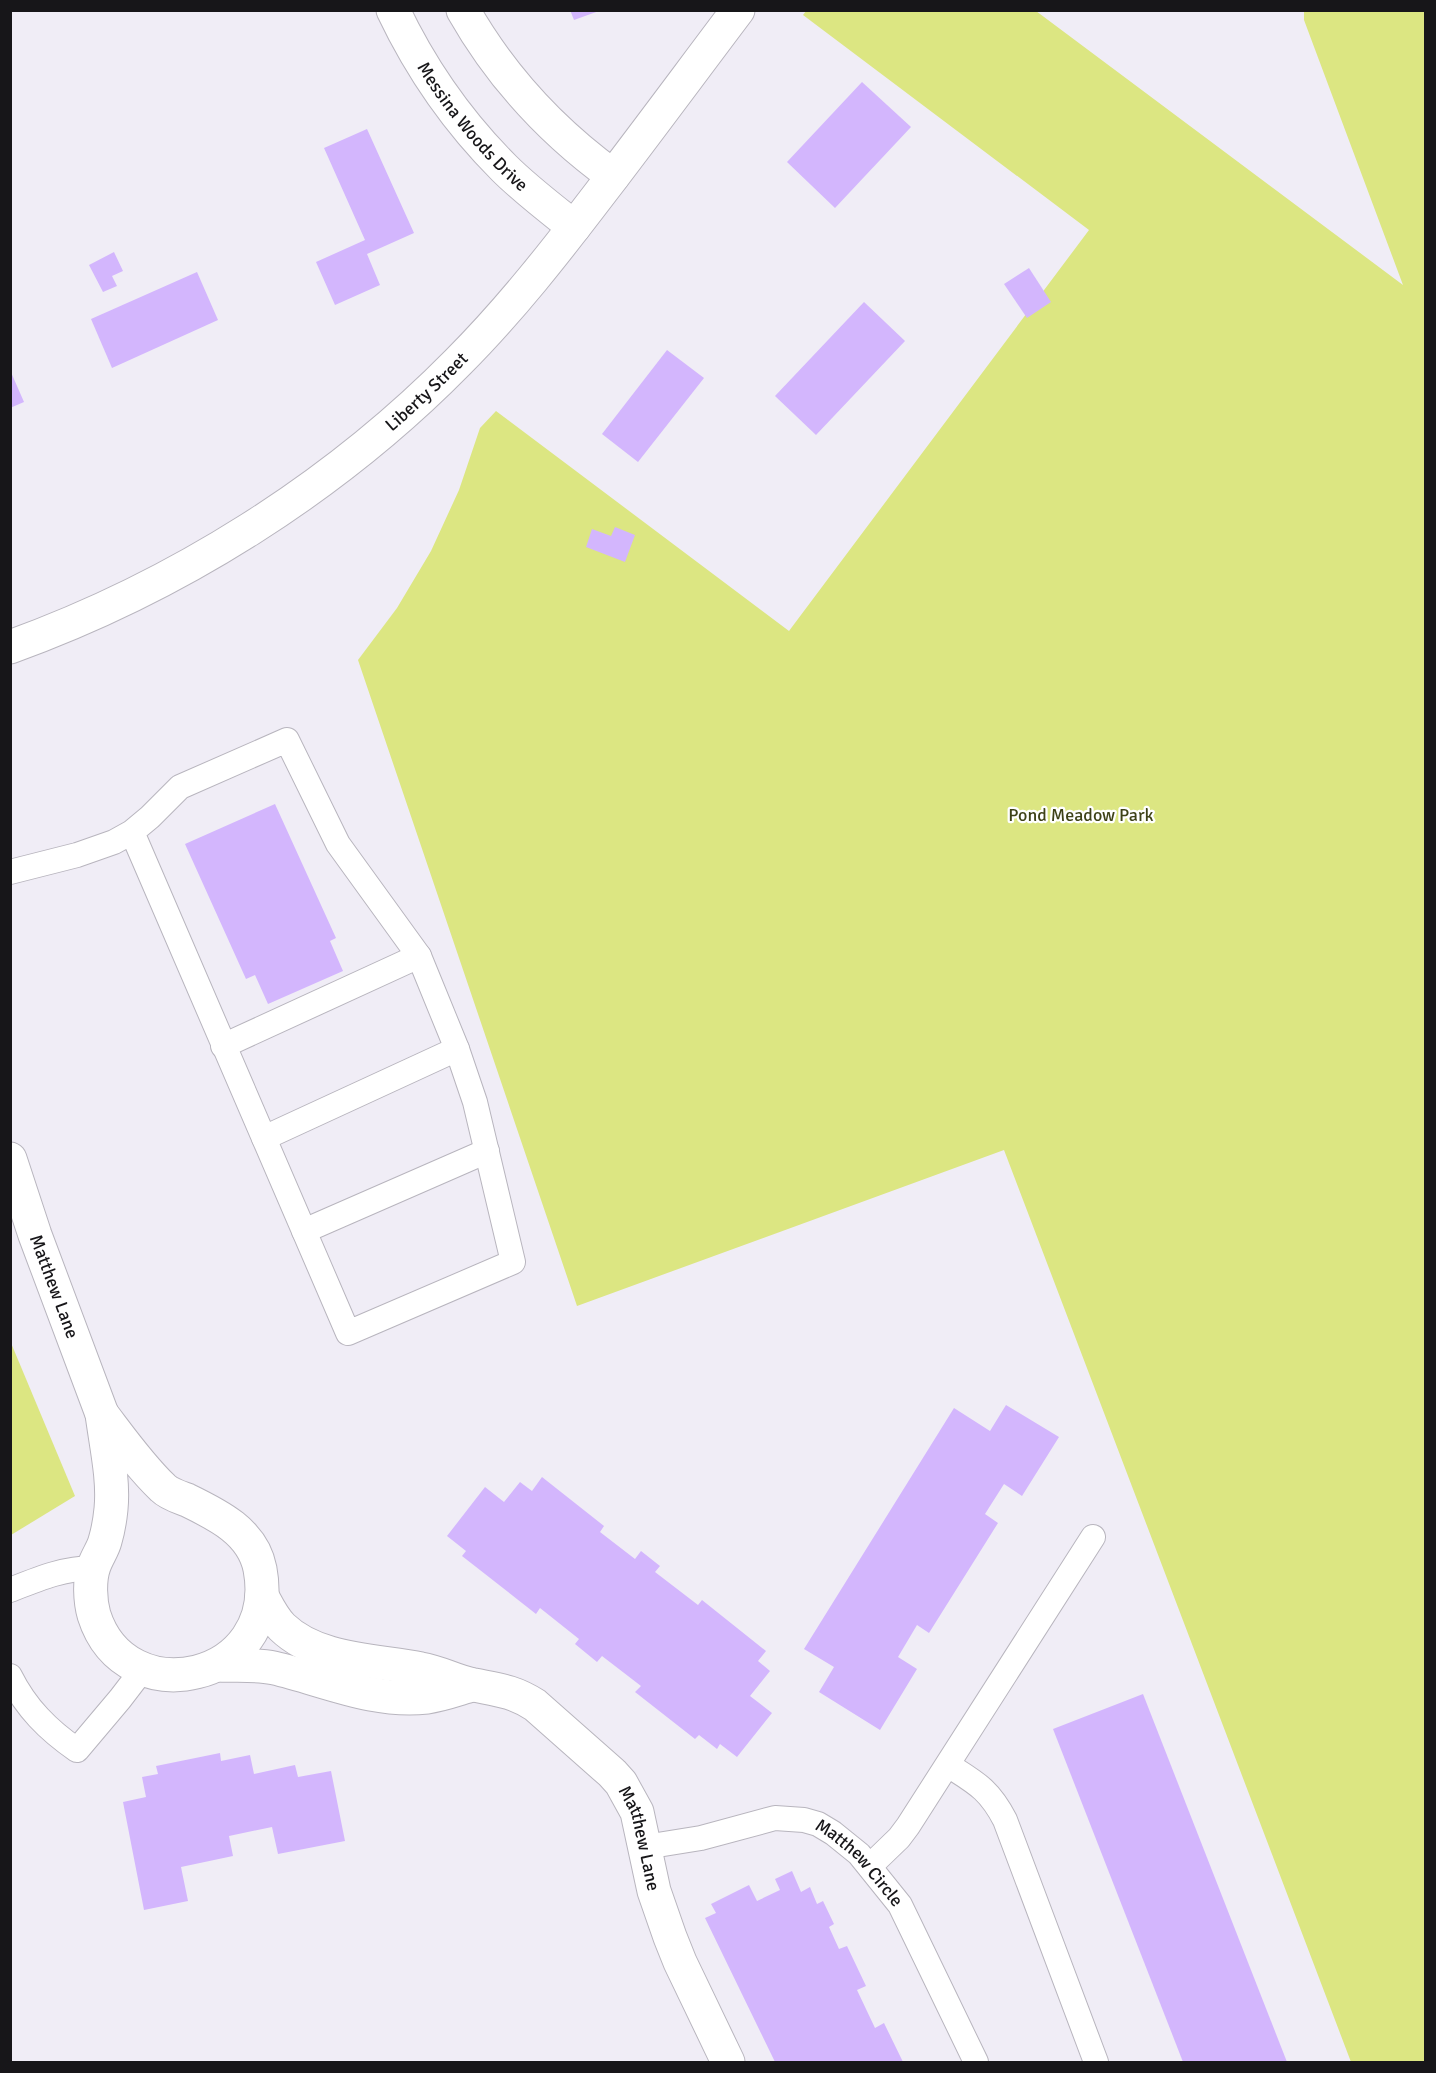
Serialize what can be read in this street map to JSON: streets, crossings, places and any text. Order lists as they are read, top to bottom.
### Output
{
  "streets": {
    "street": ["Messina Woods Drive", "Liberty Street", "Matthew Lane"],
    "lane": ["Matthew Circle"]
  },
  "crossings": [
    ["Messina Woods Drive", "Liberty Street"],
    ["Matthew Lane", "Matthew Circle"]
  ],
  "parks": ["Pond Meadow Park"]
}
